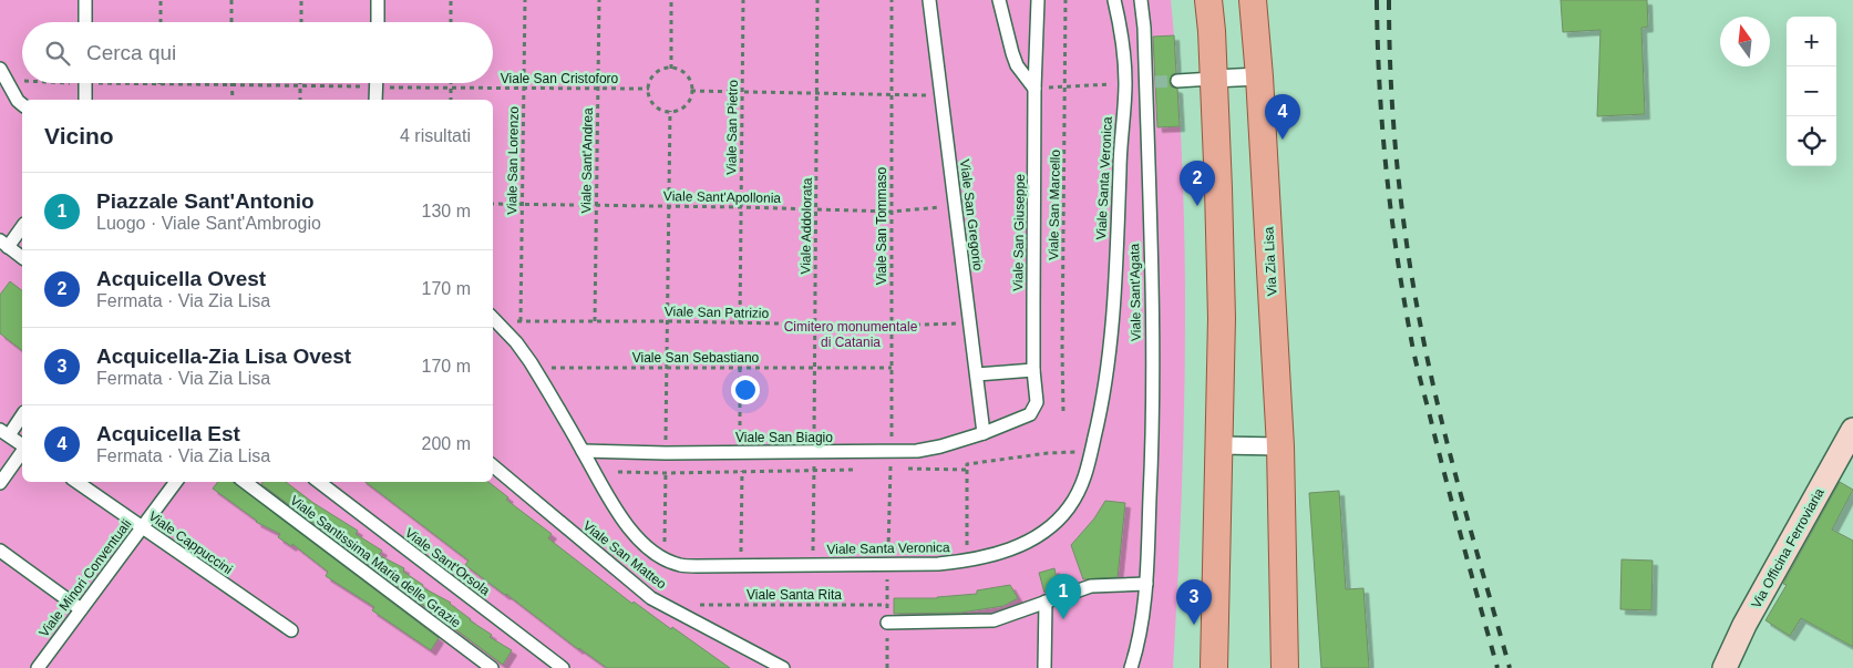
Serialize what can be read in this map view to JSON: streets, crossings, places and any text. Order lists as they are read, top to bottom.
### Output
{
  "streets": {
    "main road": ["Via Zia Lisa", "Via Officina Ferroviaria"],
    "street": [
      "Viale Santa Veronica",
      "Viale San Gregorio",
      "Viale San Giuseppe",
      "Viale Sant'Agata",
      "Viale San Biagio",
      "Viale Cappuccini",
      "Viale San Matteo",
      "Viale Santissima Maria delle Grazie",
      "Viale Sant'Orsola",
      "Viale Minori Conventuali"
    ],
    "path": [
      "Viale San Cristoforo",
      "Viale San Pietro",
      "Viale San Lorenzo",
      "Viale Sant'Andrea",
      "Viale Sant'Apollonia",
      "Viale San Marcello",
      "Viale Addolorata",
      "Viale San Tommaso",
      "Viale San Patrizio",
      "Viale San Sebastiano",
      "Viale Santa Rita"
    ]
  },
  "crossings": [
    ["Viale San Cristoforo", "Viale San Lorenzo"],
    ["Viale San Cristoforo", "Viale Sant'Andrea"],
    ["Viale San Pietro", "Viale Sant'Apollonia"],
    ["Viale San Pietro", "Viale San Patrizio"],
    ["Viale San Lorenzo", "Viale Sant'Apollonia"],
    ["Viale San Lorenzo", "Viale San Patrizio"],
    ["Viale Sant'Andrea", "Viale Sant'Apollonia"],
    ["Viale Sant'Andrea", "Viale San Patrizio"],
    ["Viale Santa Veronica", "Viale San Patrizio"],
    ["Viale Santa Veronica", "Viale San Sebastiano"],
    ["Viale Santa Veronica", "Viale San Biagio"],
    ["Viale Sant'Apollonia", "Viale San Gregorio"],
    ["Viale Sant'Apollonia", "Viale Addolorata"],
    ["Viale Sant'Apollonia", "Viale San Tommaso"],
    ["Viale San Gregorio", "Viale San Giuseppe"],
    ["Viale San Gregorio", "Viale San Patrizio"],
    ["Viale San Gregorio", "Viale San Biagio"],
    ["Viale Addolorata", "Viale San Patrizio"],
    ["Viale Addolorata", "Viale San Sebastiano"],
    ["Viale Addolorata", "Viale San Biagio"],
    ["Viale San Tommaso", "Viale San Patrizio"],
    ["Viale San Tommaso", "Viale San Sebastiano"],
    ["Viale San Tommaso", "Viale San Biagio"],
    ["Viale San Giuseppe", "Viale San Biagio"],
    ["Viale Cappuccini", "Viale Minori Conventuali"]
  ],
  "parks": ["Cimitero monumentale di Catania"],
  "north": "top",
  "page": {
    "map_buttons": ["+", "−"],
    "search": "Cerca qui",
    "pins": [
      "4",
      "2",
      "1",
      "3"
    ],
    "heading": ["Vicino", "4 risultati"],
    "list": [
      {
        "mark": "1",
        "name": "Piazzale Sant'Antonio",
        "note": "Luogo · Viale Sant'Ambrogio",
        "value": "130 m"
      },
      {
        "mark": "2",
        "name": "Acquicella Ovest",
        "note": "Fermata · Via Zia Lisa",
        "value": "170 m"
      },
      {
        "mark": "3",
        "name": "Acquicella-Zia Lisa Ovest",
        "note": "Fermata · Via Zia Lisa",
        "value": "170 m"
      },
      {
        "mark": "4",
        "name": "Acquicella Est",
        "note": "Fermata · Via Zia Lisa",
        "value": "200 m"
      }
    ]
  }
}
